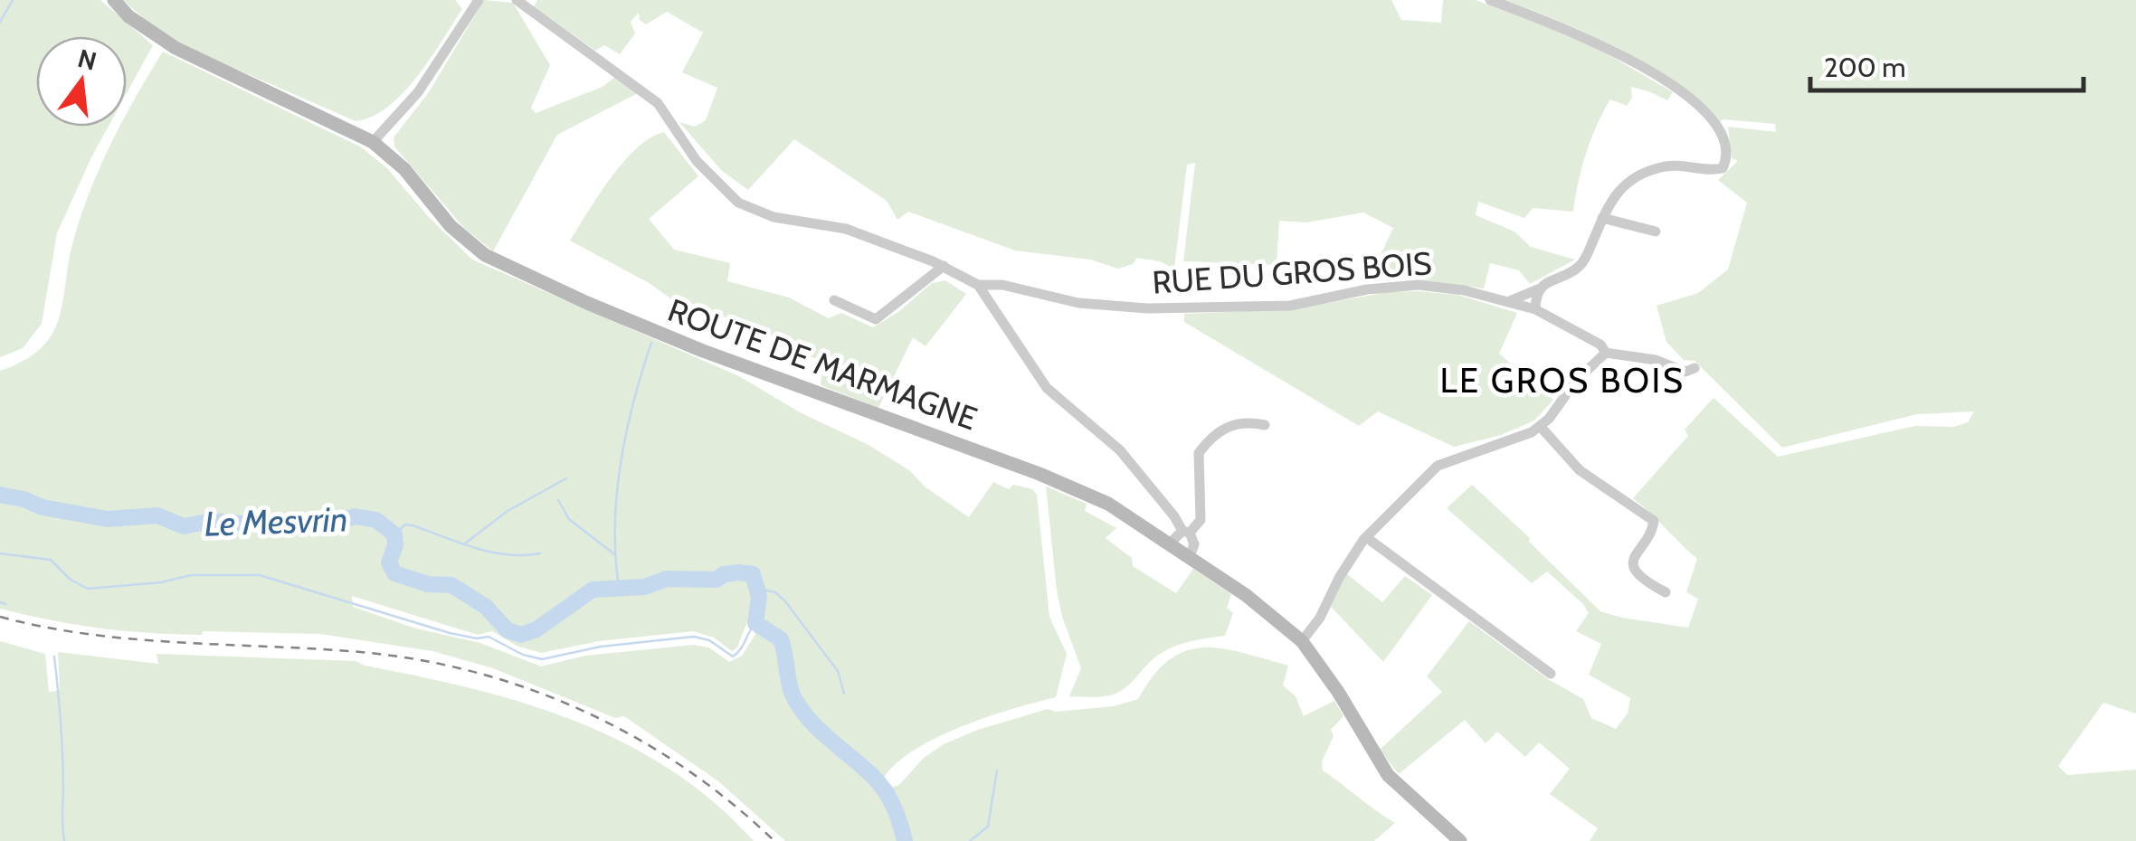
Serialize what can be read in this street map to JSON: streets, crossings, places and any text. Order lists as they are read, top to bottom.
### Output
{
  "streets": {
    "main road": ["ROUTE DE MARMAGNE"],
    "street": ["RUE DU GROS BOIS"]
  },
  "districts": ["LE GROS BOIS"],
  "water": ["Le Mesvrin"],
  "scale_bar": "200 m",
  "north": "top"
}
